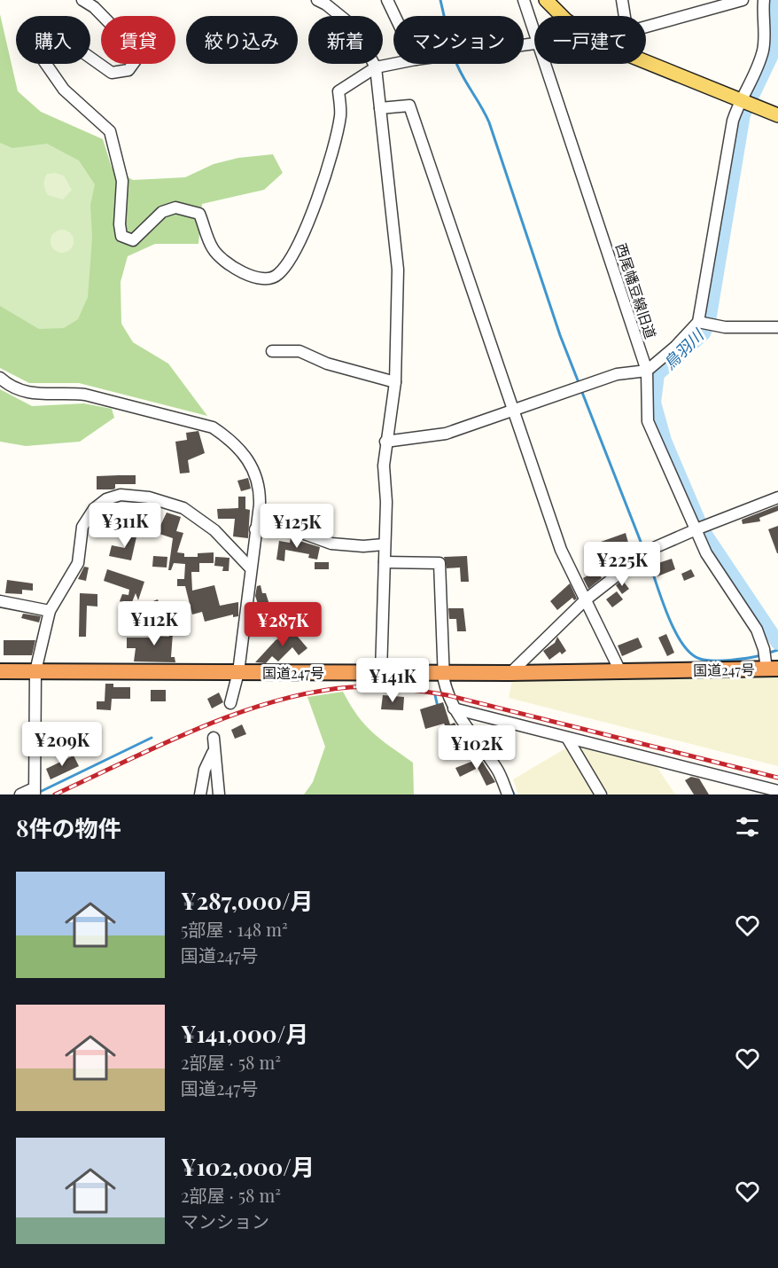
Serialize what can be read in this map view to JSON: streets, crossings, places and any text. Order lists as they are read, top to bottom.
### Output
{
  "streets": {
    "highway": ["国道247号"],
    "street": ["西尾幡豆線旧道"]
  },
  "crossings": [
    ["西尾幡豆線旧道", "国道247号"]
  ],
  "water": ["鳥羽川"],
  "page": {
    "chip": [
      "購入",
      "賃貸",
      "絞り込み",
      "新着",
      "マンション",
      "一戸建て"
    ],
    "price": [
      "¥311K",
      "¥125K",
      "¥225K",
      "¥112K",
      "¥287K",
      "¥141K",
      "¥209K",
      "¥102K"
    ],
    "heading": "8件の物件",
    "list": [
      {
        "name": "¥287,000/月",
        "note": "5部屋 · 148 m² · 国道247号"
      },
      {
        "name": "¥141,000/月",
        "note": "2部屋 · 58 m² · 国道247号"
      },
      {
        "name": "¥102,000/月",
        "note": "2部屋 · 58 m² · マンション"
      }
    ]
  }
}
